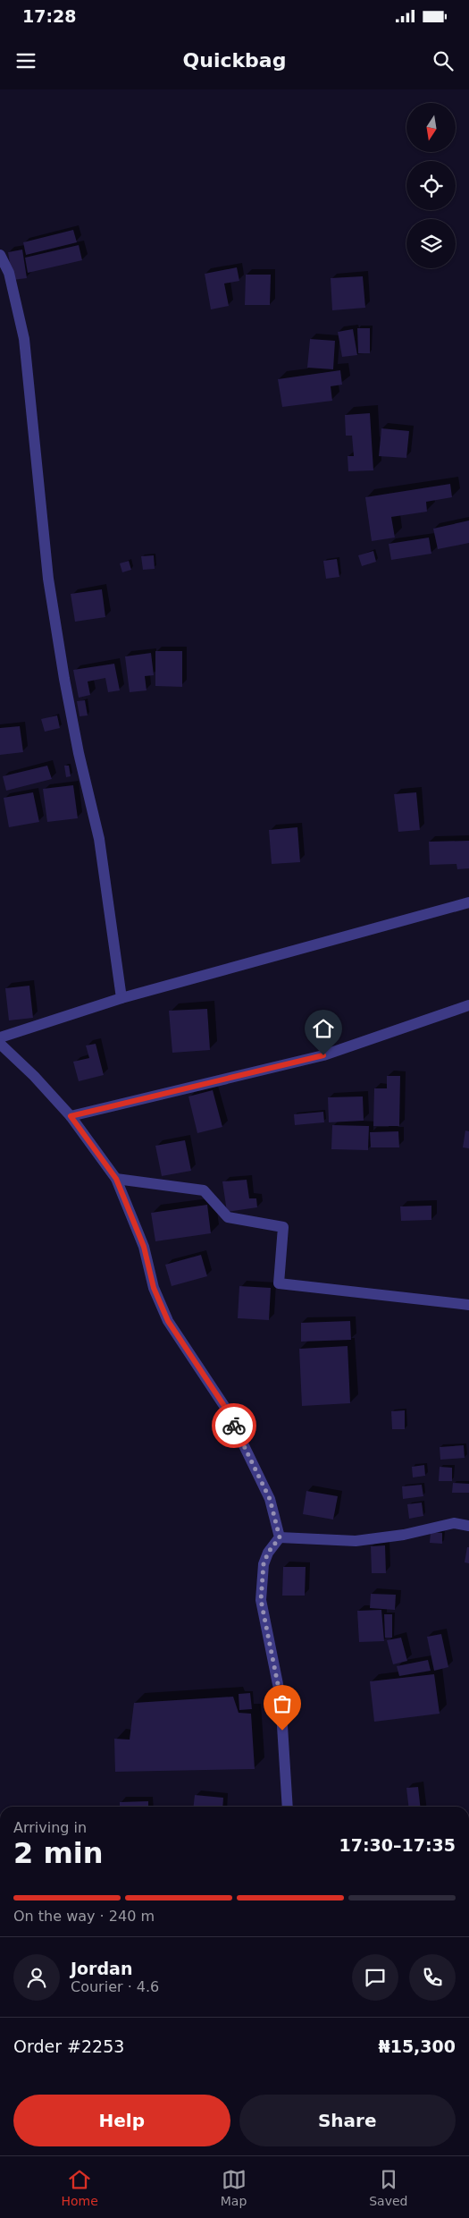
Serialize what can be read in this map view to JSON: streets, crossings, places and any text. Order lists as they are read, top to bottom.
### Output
{
  "north": "bottom",
  "page": {
    "status": "17:28",
    "header": "Quickbag",
    "heading": ["2 min", "Arriving in", "17:30–17:35"],
    "panel": [
      "Jordan",
      "Courier · 4.6",
      "Order #2253",
      "₦15,300"
    ],
    "bar": "On the way · 240 m",
    "buttons": ["Help", "Share"],
    "tabs": ["Home", "Map", "Saved"]
  }
}
